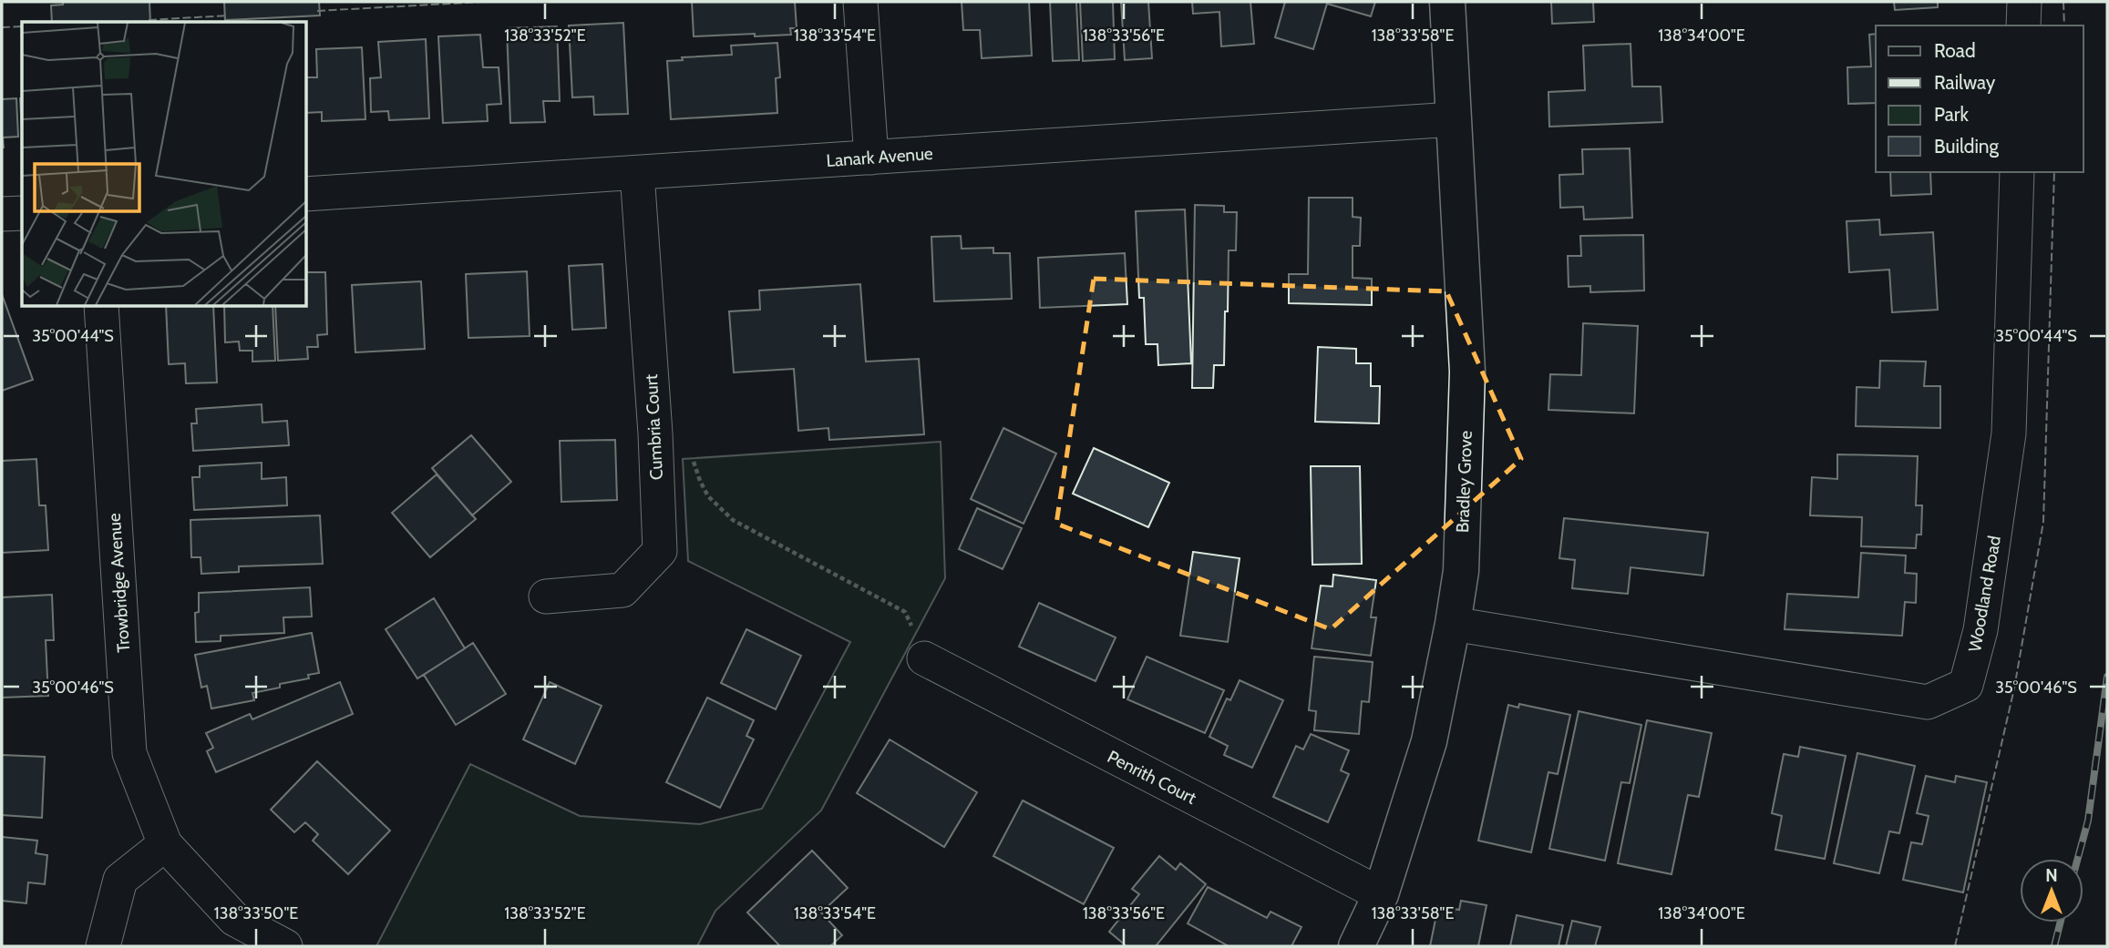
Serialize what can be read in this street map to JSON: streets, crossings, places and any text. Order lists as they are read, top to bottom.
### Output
{
  "streets": {
    "street": [
      "Lanark Avenue",
      "Cumbria Court",
      "Bradley Grove",
      "Trowbridge Avenue",
      "Woodland Road",
      "Penrith Court"
    ]
  },
  "crossings": [
    ["Lanark Avenue", "Cumbria Court"],
    ["Lanark Avenue", "Bradley Grove"],
    ["Bradley Grove", "Woodland Road"],
    ["Bradley Grove", "Penrith Court"]
  ],
  "legend": [
    "Road",
    "Railway",
    "Park",
    "Building"
  ],
  "north": "top",
  "coordinates": [
    "138°33'52\"E",
    "138°33'54\"E",
    "138°33'56\"E",
    "138°33'58\"E",
    "138°34'00\"E",
    "35°00'44\"S",
    "35°00'46\"S",
    "138°33'50\"E"
  ]
}
